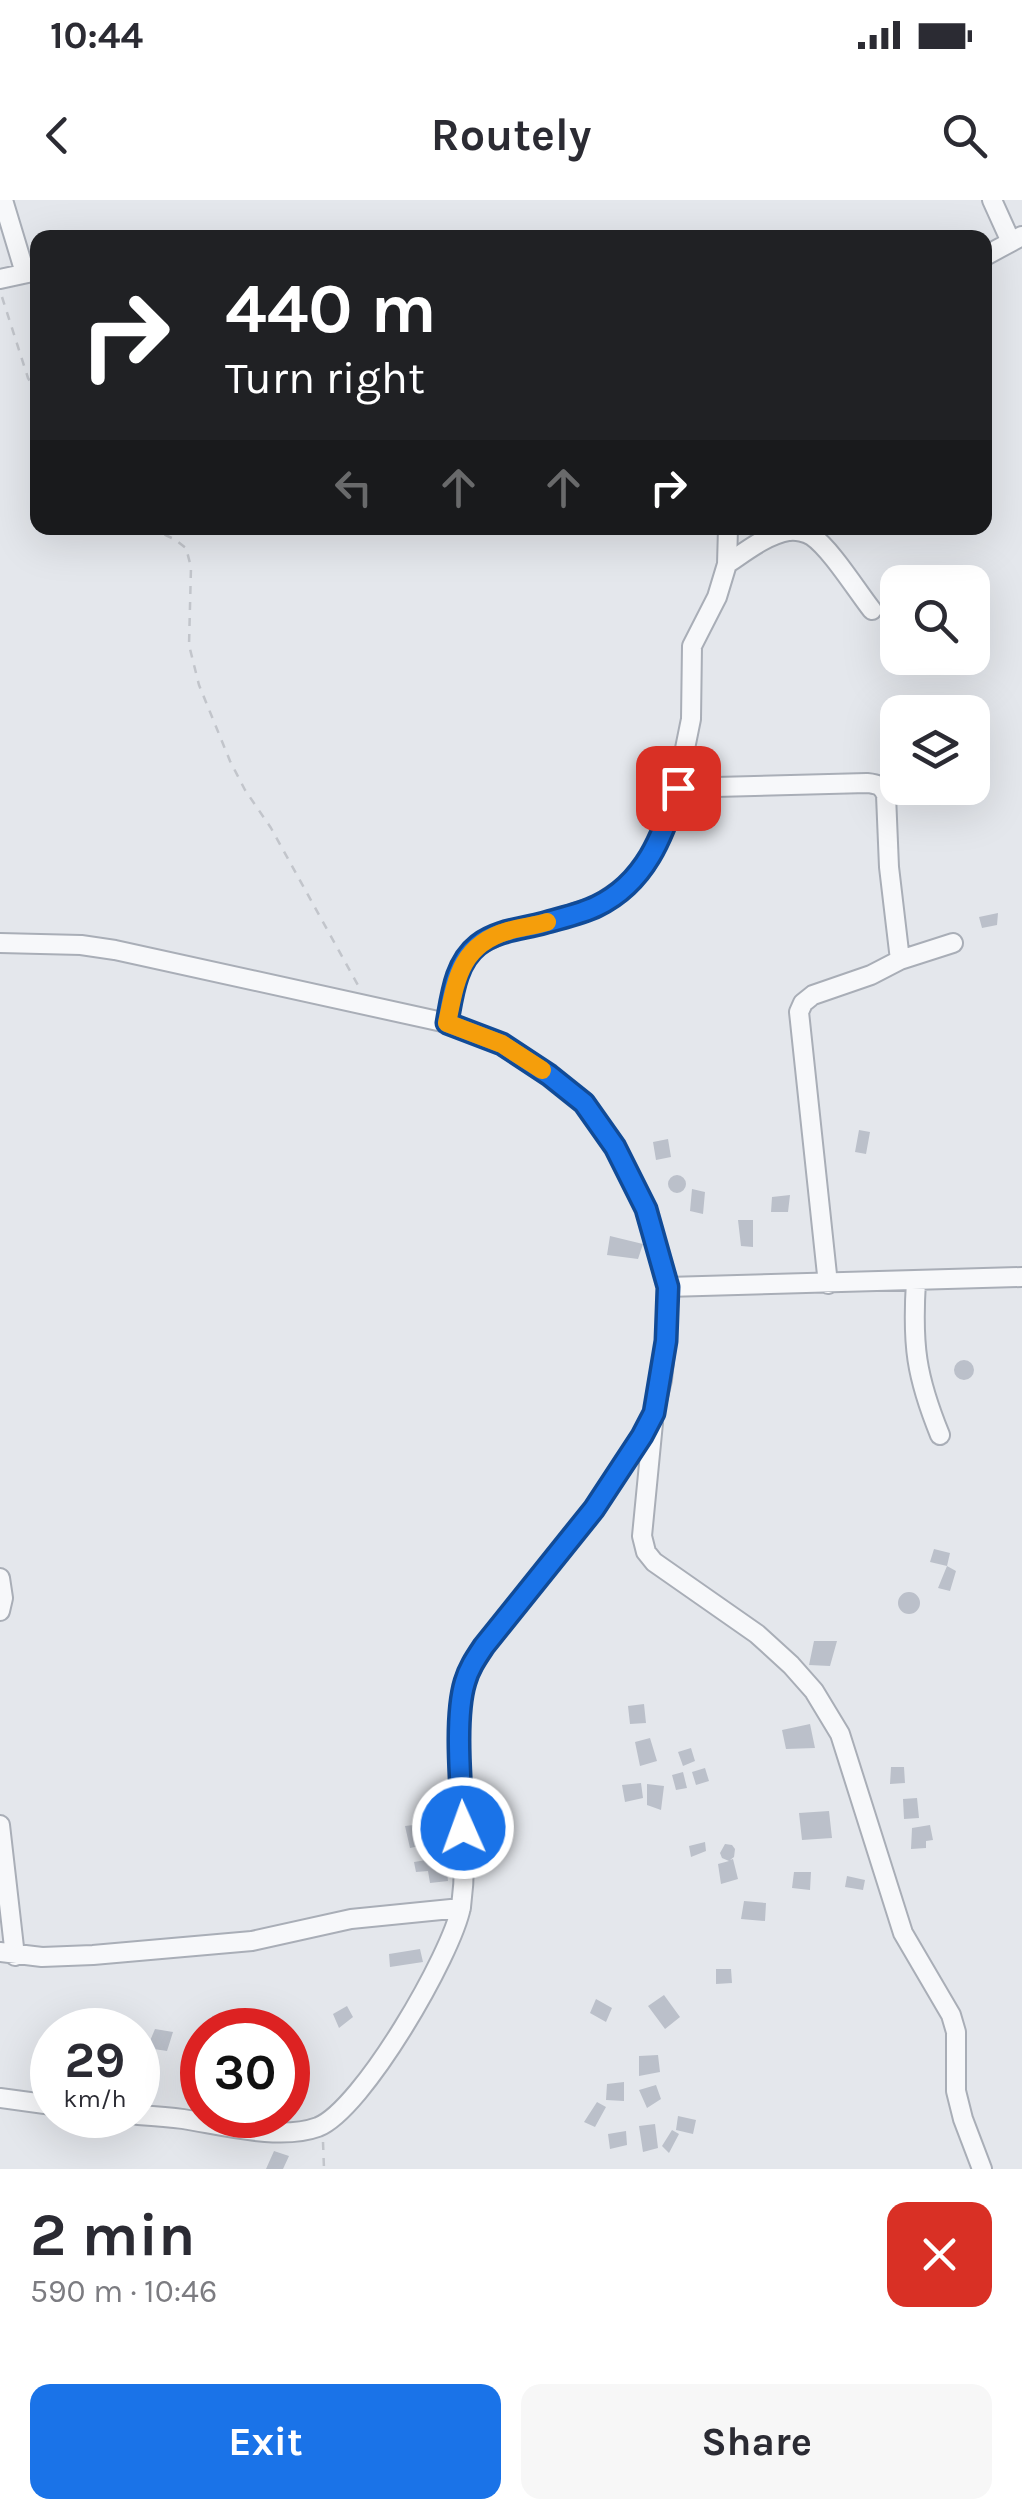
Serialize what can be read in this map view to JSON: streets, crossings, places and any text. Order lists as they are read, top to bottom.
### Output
{
  "page": {
    "status": "10:44",
    "header": "Routely",
    "turn": ["440 m", "Turn right"],
    "speed": "29 km/h",
    "limit": "30",
    "heading": ["2 min", "590 m · 10:46"],
    "buttons": ["Exit", "Share"]
  }
}
